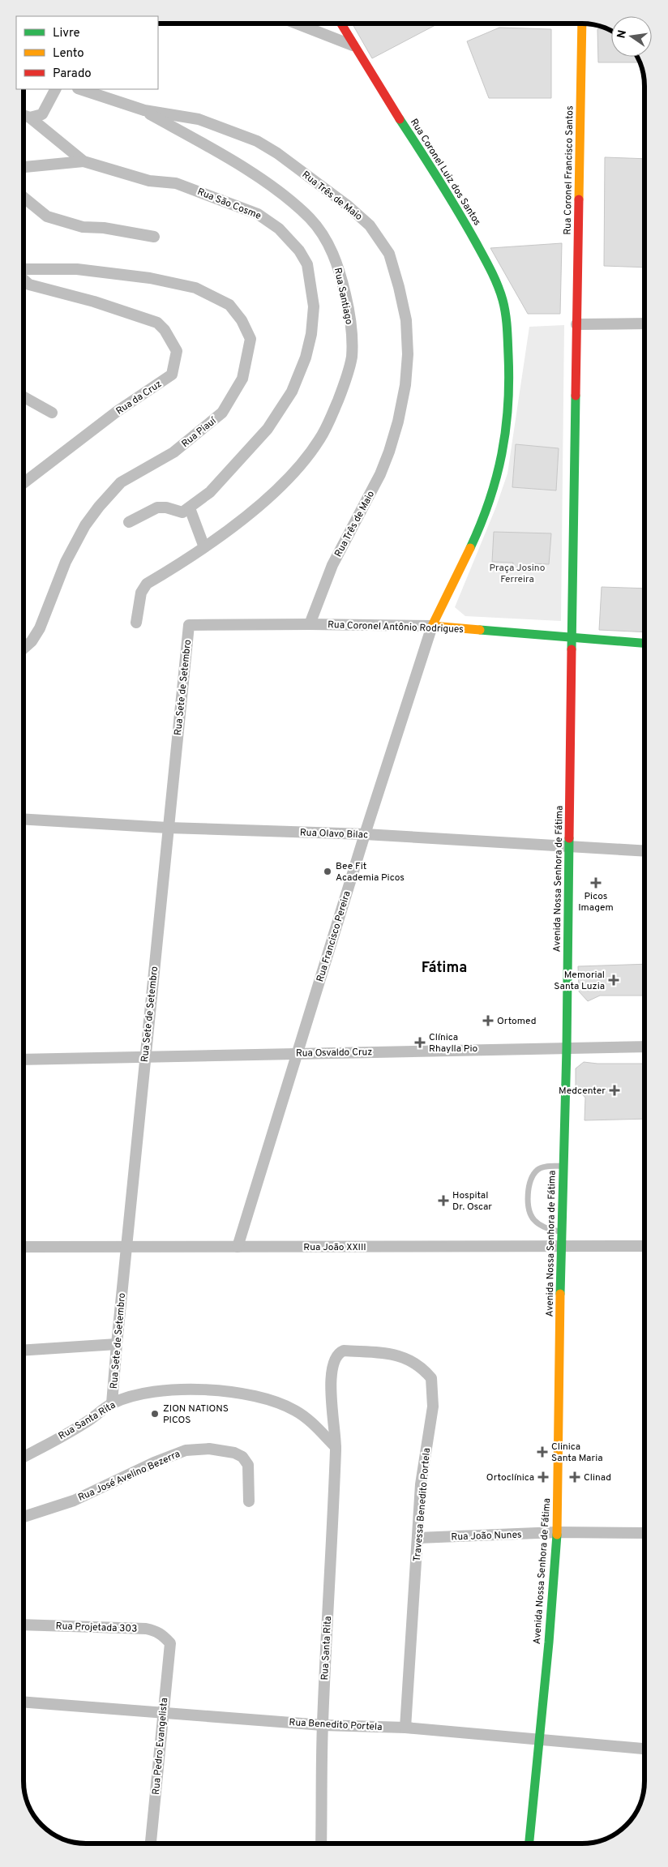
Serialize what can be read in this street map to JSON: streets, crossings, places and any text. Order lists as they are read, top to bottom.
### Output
{
  "streets": {
    "street": [
      "Rua Coronel Francisco Santos",
      "Rua Coronel Luiz dos Santos",
      "Rua Três de Maio",
      "Rua São Cosme",
      "Rua Santiago",
      "Rua da Cruz",
      "Rua Piauí",
      "Rua Coronel Antônio Rodrigues",
      "Rua Sete de Setembro",
      "Rua Olavo Bilac",
      "Avenida Nossa Senhora de Fátima",
      "Rua Francisco Pereira",
      "Rua Osvaldo Cruz",
      "Rua João XXIII",
      "Rua Santa Rita",
      "Rua José Avelino Bezerra",
      "Travessa Benedito Portela",
      "Rua João Nunes",
      "Rua Projetada 303",
      "Rua Benedito Portela",
      "Rua Pedro Evangelista"
    ]
  },
  "crossings": [
    ["Rua Coronel Luiz dos Santos", "Rua Coronel Antônio Rodrigues"],
    ["Rua Coronel Luiz dos Santos", "Rua Francisco Pereira"],
    ["Rua Três de Maio", "Rua Santiago"],
    ["Rua Três de Maio", "Rua Coronel Antônio Rodrigues"],
    ["Rua Coronel Antônio Rodrigues", "Rua Sete de Setembro"],
    ["Rua Coronel Antônio Rodrigues", "Avenida Nossa Senhora de Fátima"],
    ["Rua Coronel Antônio Rodrigues", "Rua Francisco Pereira"],
    ["Rua Sete de Setembro", "Rua Olavo Bilac"],
    ["Rua Sete de Setembro", "Rua Osvaldo Cruz"],
    ["Rua Sete de Setembro", "Rua João XXIII"],
    ["Rua Sete de Setembro", "Rua Santa Rita"],
    ["Rua Olavo Bilac", "Avenida Nossa Senhora de Fátima"],
    ["Rua Olavo Bilac", "Rua Francisco Pereira"],
    ["Avenida Nossa Senhora de Fátima", "Rua Osvaldo Cruz"],
    ["Avenida Nossa Senhora de Fátima", "Rua João XXIII"],
    ["Avenida Nossa Senhora de Fátima", "Rua João Nunes"],
    ["Avenida Nossa Senhora de Fátima", "Rua Benedito Portela"],
    ["Rua Francisco Pereira", "Rua Osvaldo Cruz"],
    ["Rua Francisco Pereira", "Rua João XXIII"],
    ["Rua Santa Rita", "Travessa Benedito Portela"],
    ["Rua Santa Rita", "Rua Benedito Portela"],
    ["Travessa Benedito Portela", "Rua João Nunes"],
    ["Travessa Benedito Portela", "Rua Benedito Portela"],
    ["Rua Projetada 303", "Rua Pedro Evangelista"],
    ["Rua Benedito Portela", "Rua Pedro Evangelista"]
  ],
  "districts": ["Fátima"],
  "parks": ["Praça Josino Ferreira"],
  "places": {
    "other": ["Bee Fit Academia Picos", "ZION NATIONS PICOS"],
    "health": [
      "Picos Imagem",
      "Memorial Santa Luzia",
      "Ortomed",
      "Clínica Rhaylla Pio",
      "Medcenter",
      "Hospital Dr. Oscar",
      "Clinica Santa Maria",
      "Ortoclínica",
      "Clinad"
    ]
  },
  "legend": ["Livre", "Lento", "Parado"],
  "north": "left"
}
